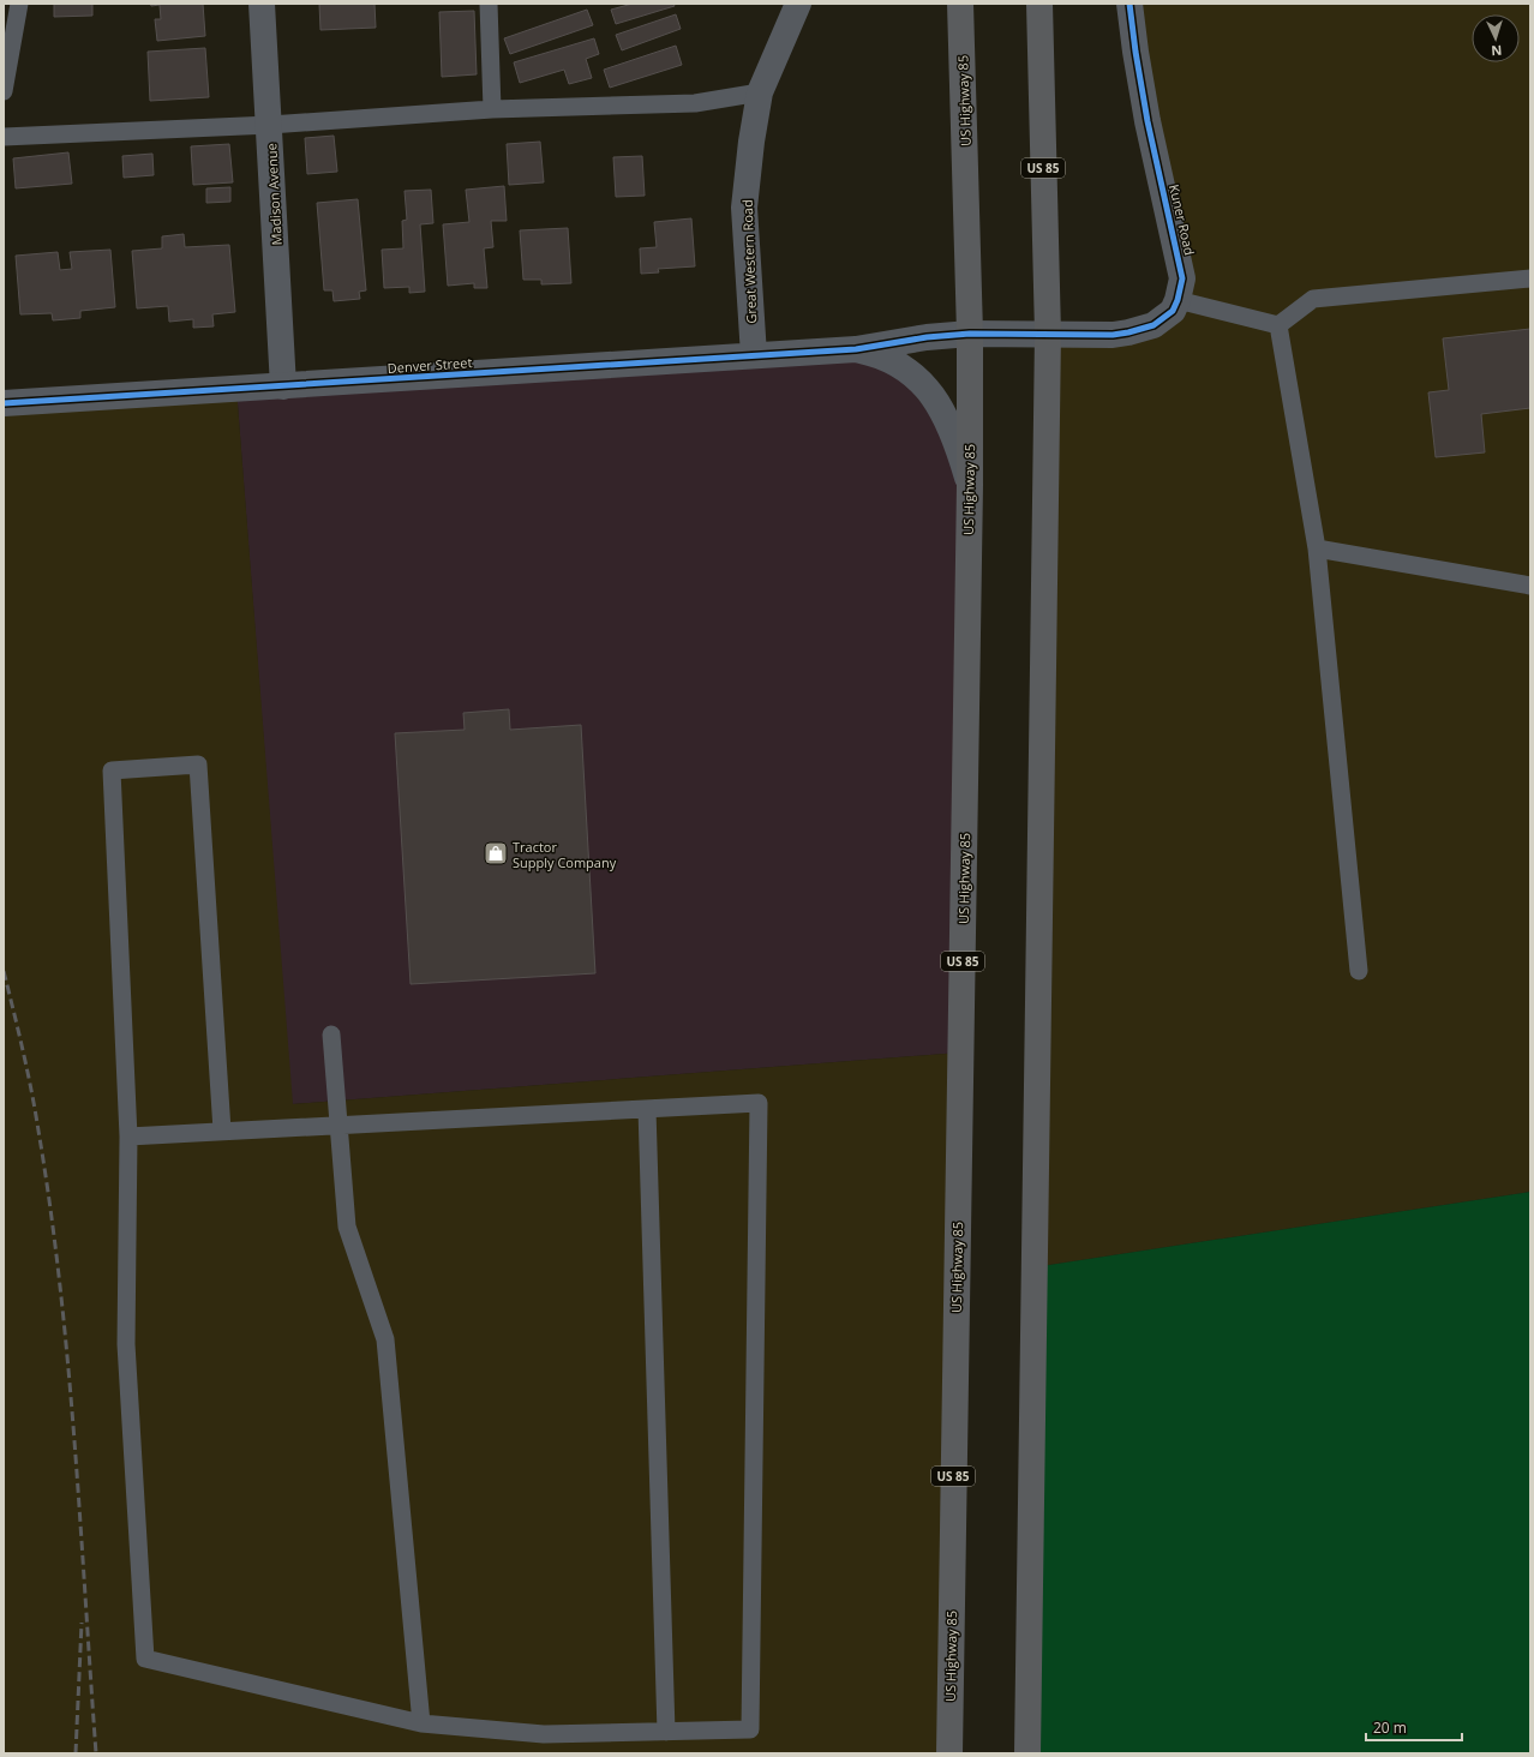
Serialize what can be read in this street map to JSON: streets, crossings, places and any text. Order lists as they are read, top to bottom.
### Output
{
  "streets": {
    "highway": ["US Highway 85", "US 85"],
    "street": [
      "Madison Avenue",
      "Kuner Road",
      "Great Western Road",
      "Denver Street"
    ]
  },
  "crossings": [
    ["US Highway 85", "Kuner Road"],
    ["US 85", "Kuner Road"],
    ["Madison Avenue", "Denver Street"],
    ["Kuner Road", "Denver Street"],
    ["Great Western Road", "Denver Street"]
  ],
  "places": {
    "shop": ["Tractor Supply Company"]
  },
  "scale_bar": "20 m",
  "north": "bottom"
}
